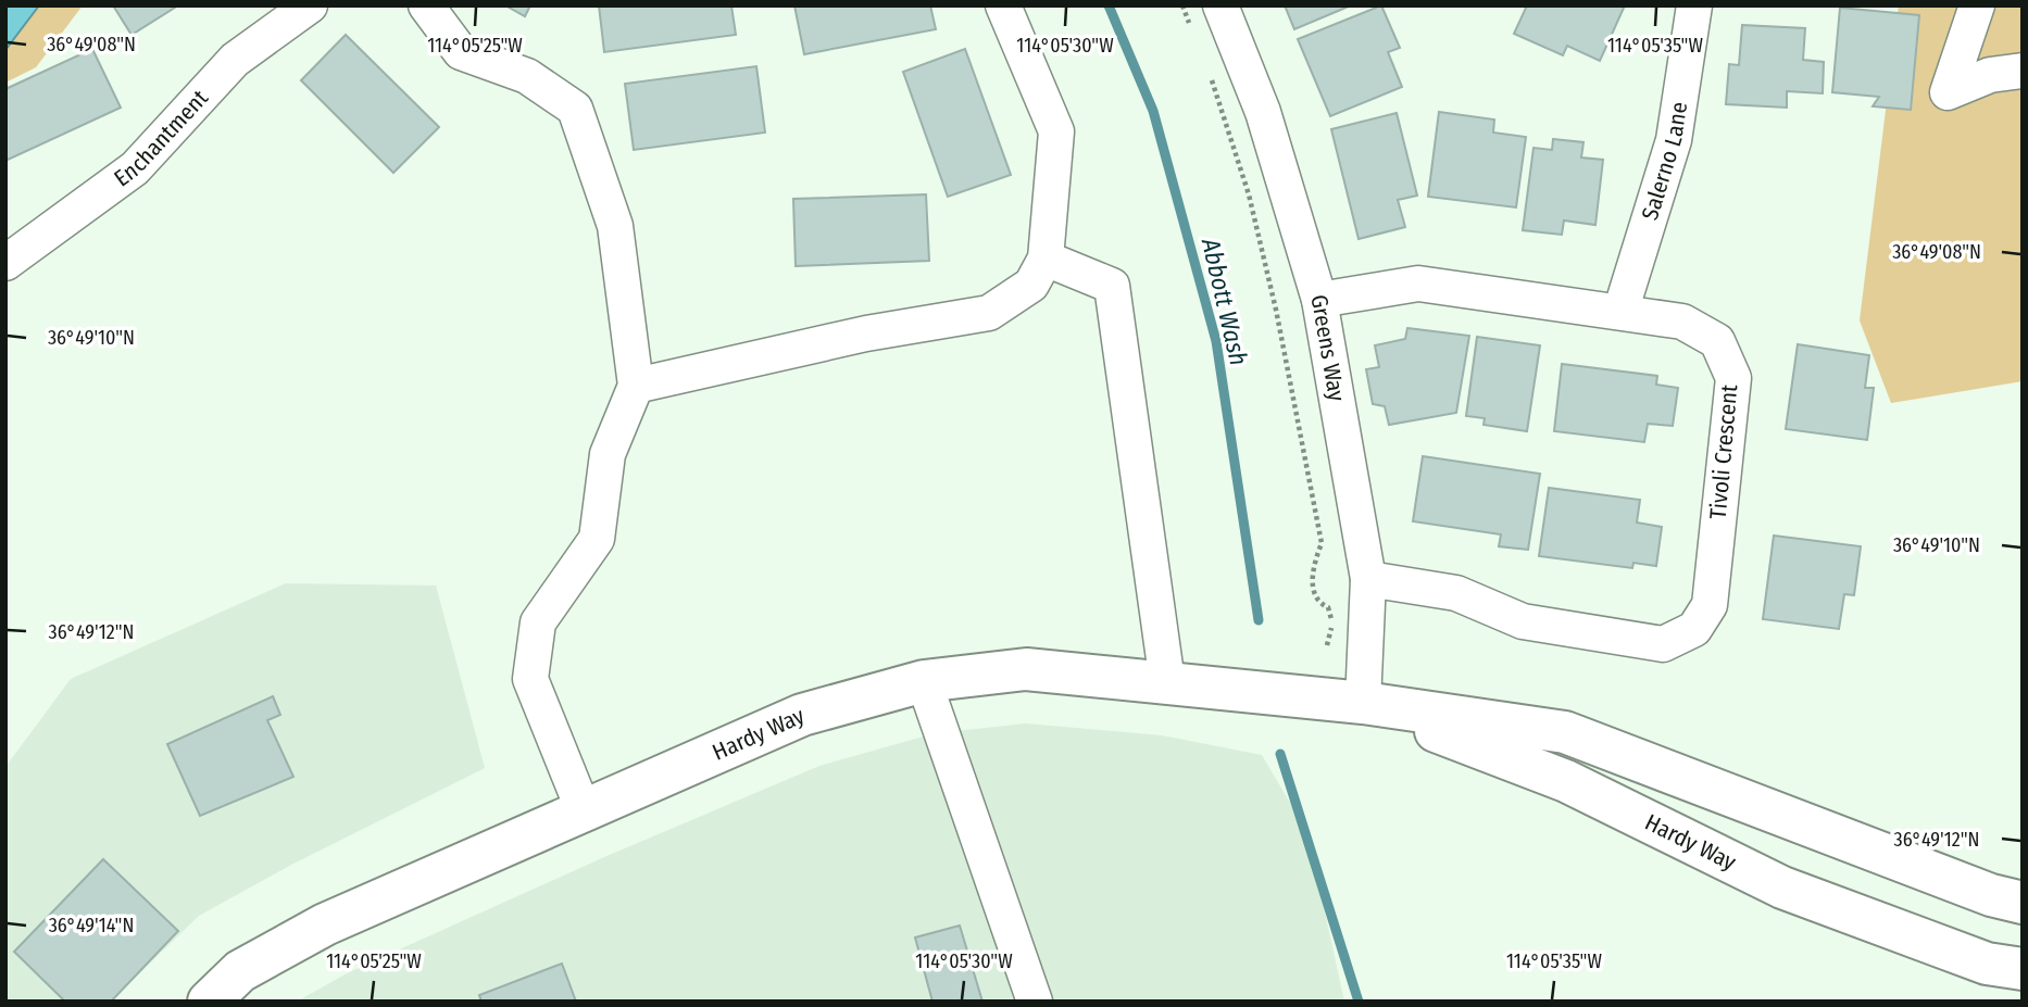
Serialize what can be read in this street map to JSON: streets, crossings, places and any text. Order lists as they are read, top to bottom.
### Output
{
  "streets": {
    "main road": ["Hardy Way"],
    "street": [
      "Enchantment",
      "Salerno Lane",
      "Greens Way",
      "Tivoli Crescent"
    ]
  },
  "crossings": [
    ["Salerno Lane", "Tivoli Crescent"],
    ["Greens Way", "Tivoli Crescent"],
    ["Greens Way", "Hardy Way"]
  ],
  "water": ["Abbott Wash"],
  "coordinates": [
    "36°49'08\"N",
    "114°05'25\"W",
    "114°05'30\"W",
    "114°05'35\"W",
    "36°49'10\"N",
    "36°49'12\"N",
    "36°49'14\"N"
  ]
}
